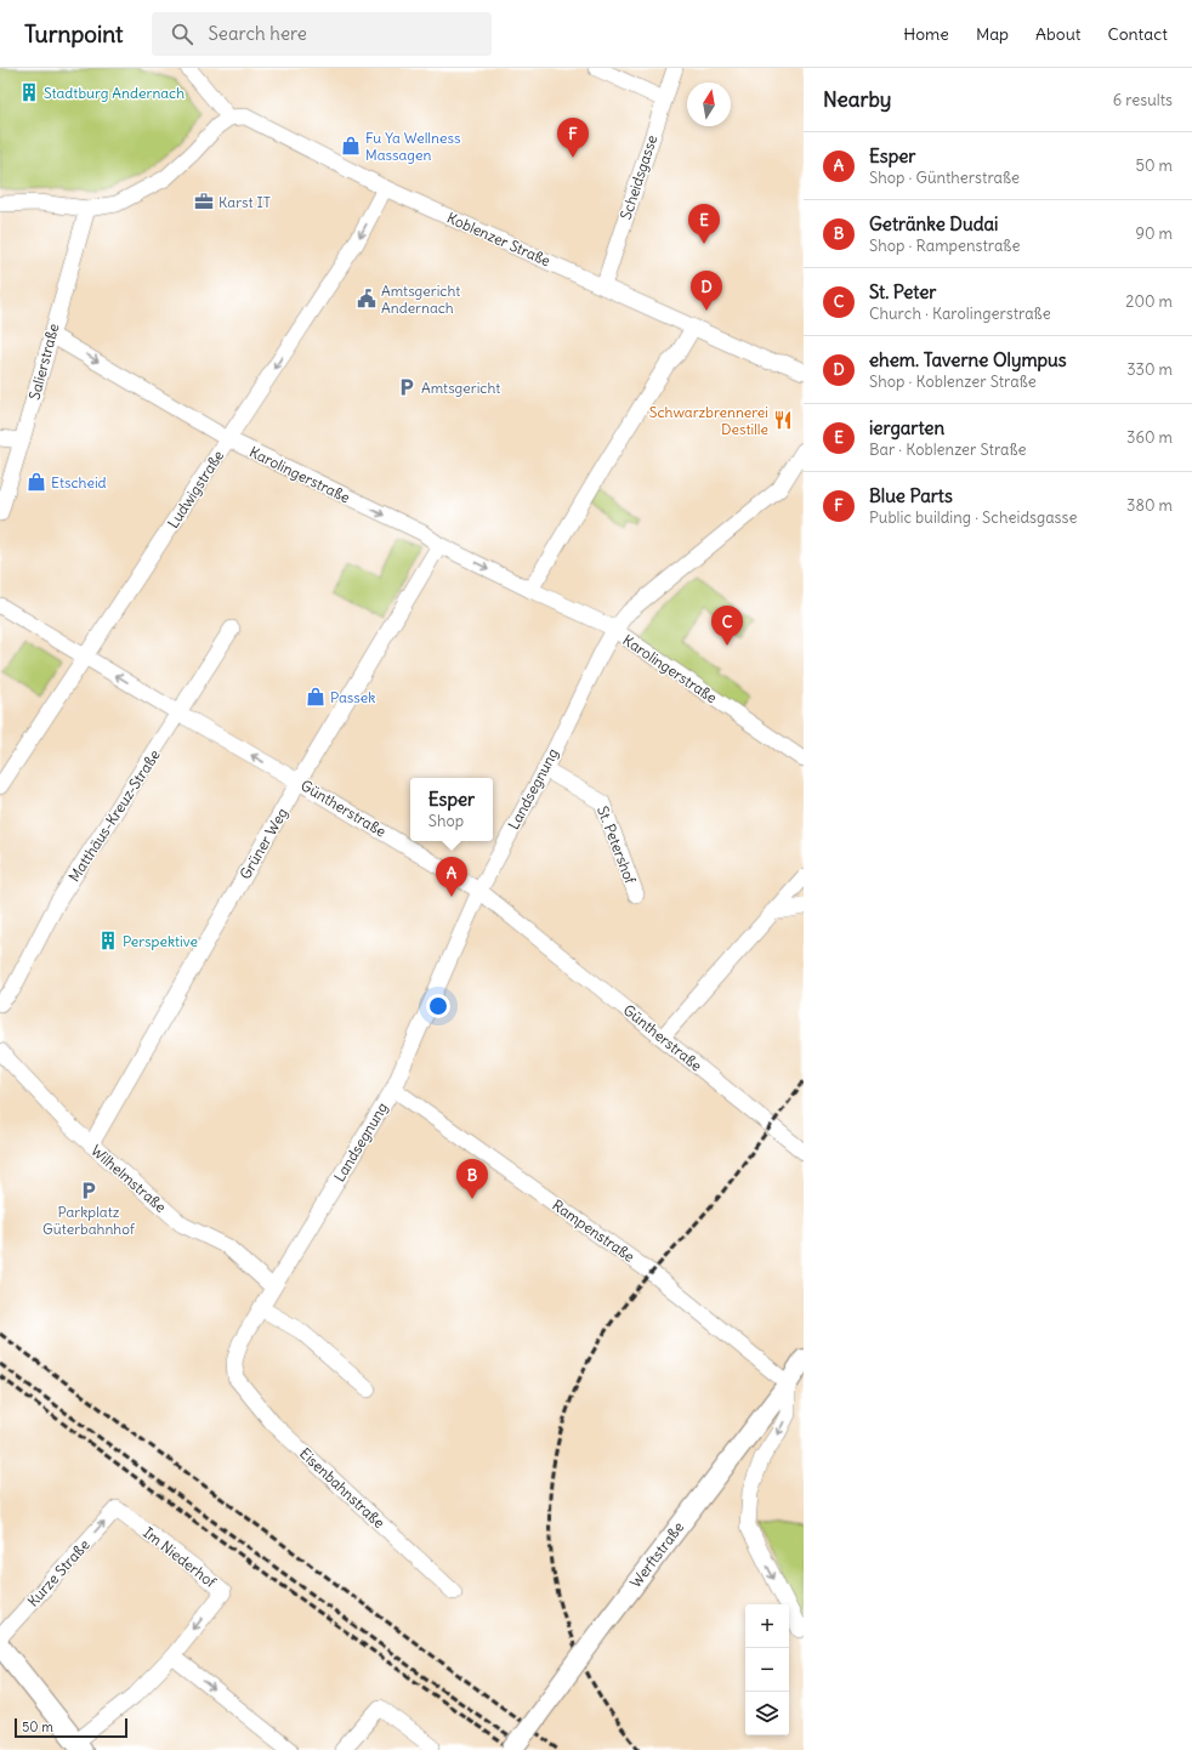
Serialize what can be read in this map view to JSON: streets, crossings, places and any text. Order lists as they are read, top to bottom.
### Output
{
  "streets": {
    "street": [
      "Scheidsgasse",
      "Koblenzer Straße",
      "Salierstraße",
      "Karolingerstraße",
      "Ludwigstraße",
      "Landsegnung",
      "Güntherstraße",
      "Matthäus-Kreuz-Straße",
      "Grüner Weg",
      "St. Petershof",
      "Wilhelmstraße",
      "Rampenstraße",
      "Eisenbahnstraße",
      "Werftstraße",
      "Im Niederhof",
      "Kurze Straße"
    ]
  },
  "crossings": [
    ["Scheidsgasse", "Koblenzer Straße"],
    ["Koblenzer Straße", "Ludwigstraße"],
    ["Salierstraße", "Karolingerstraße"],
    ["Karolingerstraße", "Ludwigstraße"],
    ["Karolingerstraße", "Landsegnung"],
    ["Karolingerstraße", "Grüner Weg"],
    ["Ludwigstraße", "Güntherstraße"],
    ["Landsegnung", "Güntherstraße"],
    ["Landsegnung", "St. Petershof"],
    ["Landsegnung", "Wilhelmstraße"],
    ["Landsegnung", "Rampenstraße"],
    ["Landsegnung", "Eisenbahnstraße"],
    ["Güntherstraße", "Matthäus-Kreuz-Straße"],
    ["Güntherstraße", "Grüner Weg"],
    ["Grüner Weg", "Wilhelmstraße"],
    ["Rampenstraße", "Werftstraße"],
    ["Im Niederhof", "Kurze Straße"]
  ],
  "one_way": ["Karolingerstraße", "Ludwigstraße", "Kurze Straße"],
  "places": {
    "building": ["Stadtburg Andernach", "Perspektive"],
    "shop": ["Fu Ya Wellness Massagen", "Etscheid", "Passek"],
    "office": ["Karst IT"],
    "public building": ["Amtsgericht Andernach"],
    "parking": ["Amtsgericht", "Parkplatz Güterbahnhof"],
    "restaurant": ["Schwarzbrennerei Destille"]
  },
  "scale_bar": "50 m",
  "north": "top",
  "page": {
    "header": "Turnpoint",
    "search": "Search here",
    "nav": [
      "Home",
      "Map",
      "About",
      "Contact"
    ],
    "heading": ["Nearby", "6 results"],
    "pins": [
      "F",
      "E",
      "D",
      "C",
      "A",
      "B"
    ],
    "list": [
      {
        "mark": "A",
        "name": "Esper",
        "note": "Shop · Güntherstraße",
        "value": "50 m"
      },
      {
        "mark": "B",
        "name": "Getränke Dudai",
        "note": "Shop · Rampenstraße",
        "value": "90 m"
      },
      {
        "mark": "C",
        "name": "St. Peter",
        "note": "Church · Karolingerstraße",
        "value": "200 m"
      },
      {
        "mark": "D",
        "name": "ehem. Taverne Olympus",
        "note": "Shop · Koblenzer Straße",
        "value": "330 m"
      },
      {
        "mark": "E",
        "name": "iergarten",
        "note": "Bar · Koblenzer Straße",
        "value": "360 m"
      },
      {
        "mark": "F",
        "name": "Blue Parts",
        "note": "Public building · Scheidsgasse",
        "value": "380 m"
      }
    ],
    "popup": ["Esper", "Shop"],
    "map_buttons": ["+", "−"],
    "scale": "50 m"
  }
}
